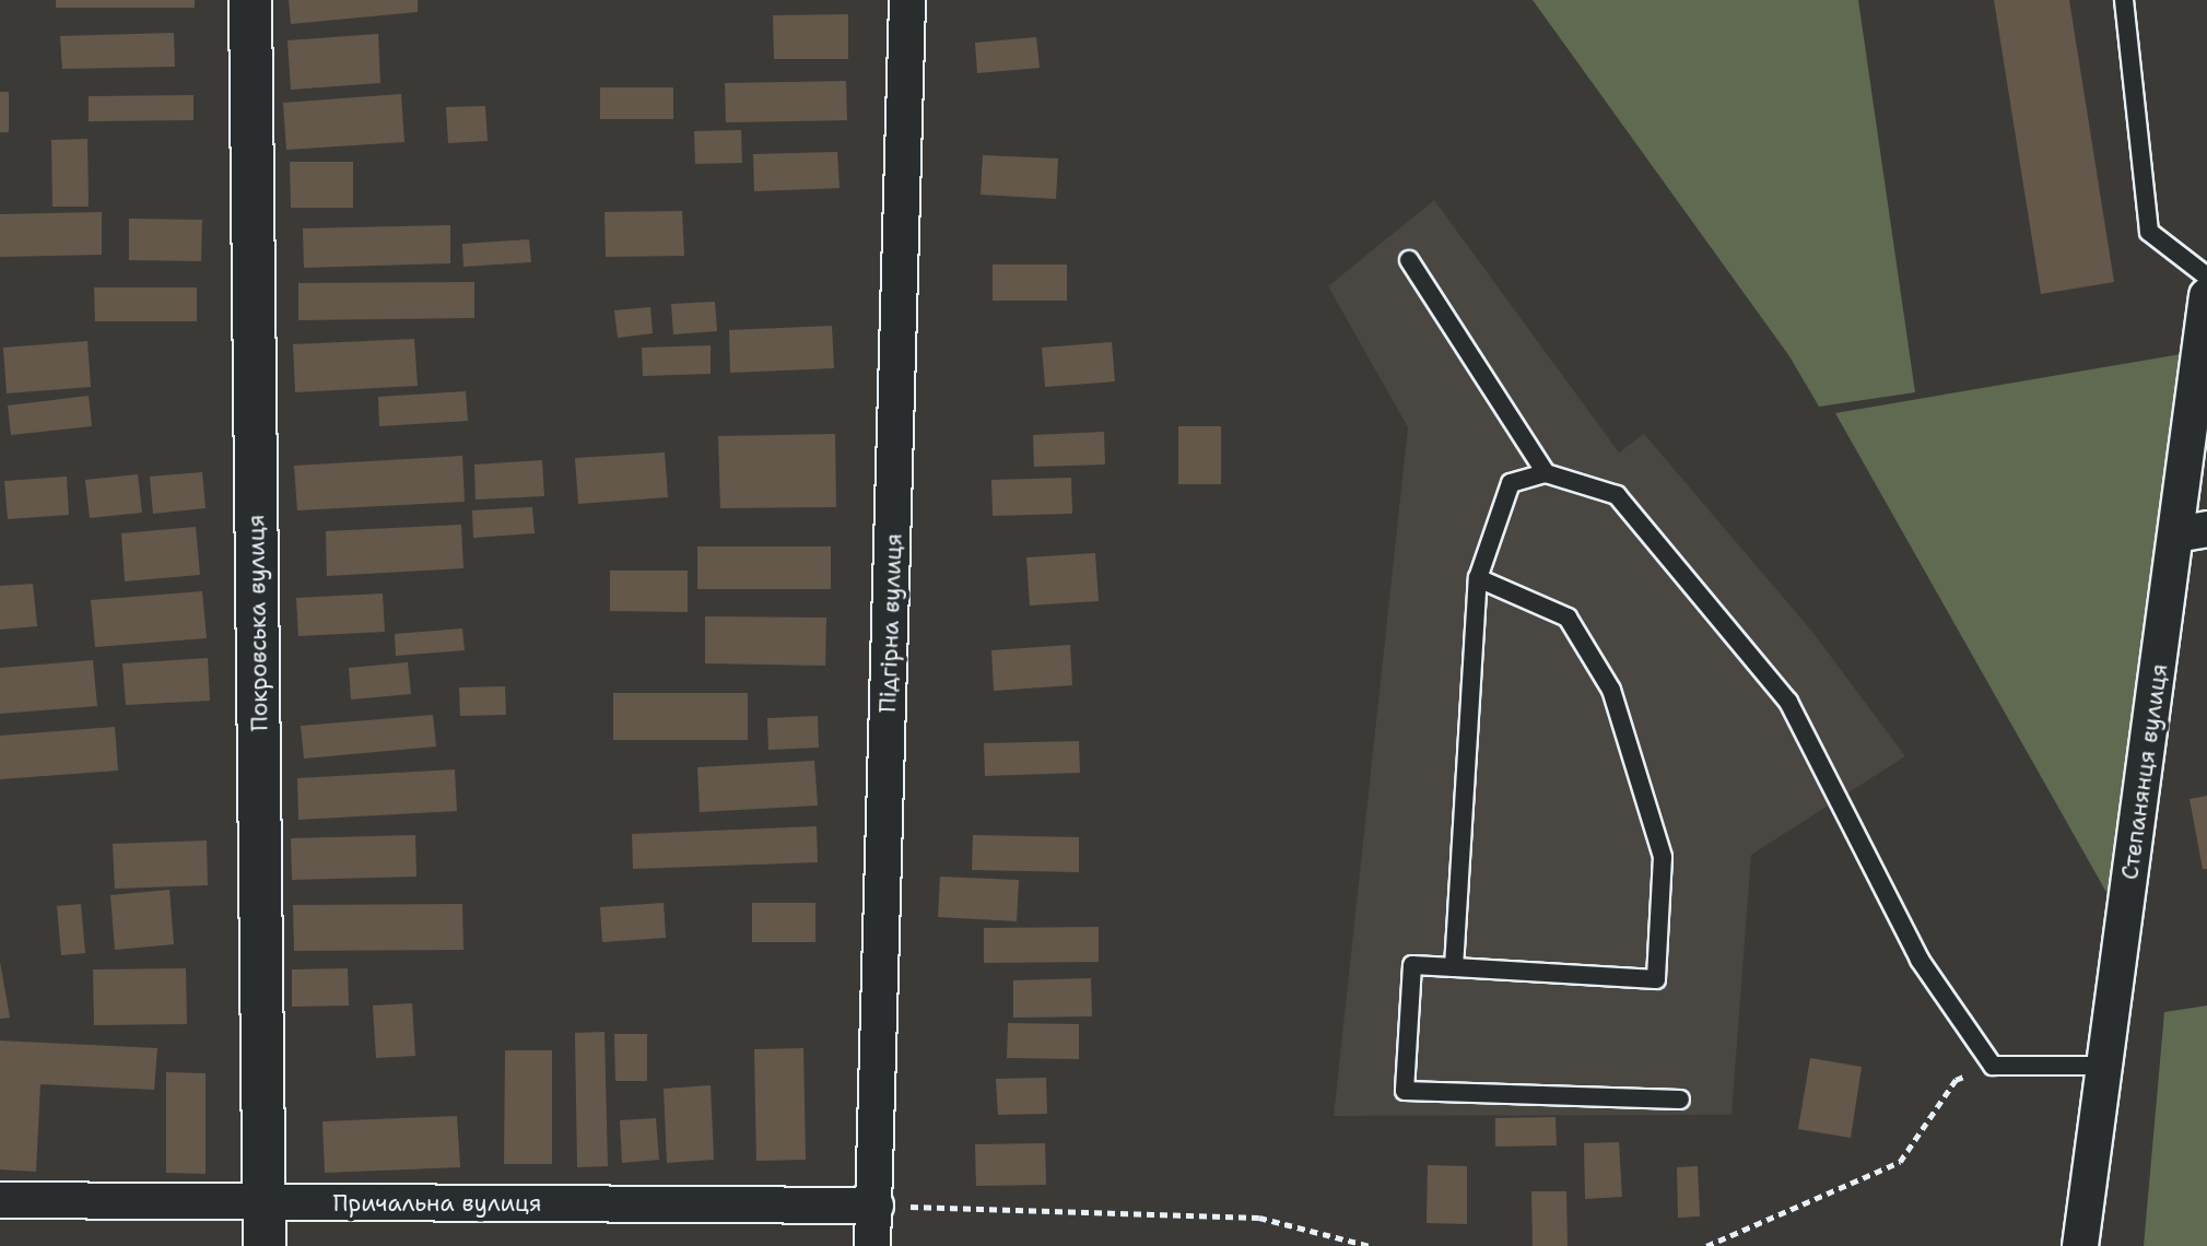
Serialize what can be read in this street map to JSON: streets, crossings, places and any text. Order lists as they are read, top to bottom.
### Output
{
  "streets": {
    "street": [
      "Покровська вулиця",
      "Підгірна вулиця",
      "Степанянця вулиця",
      "Причальна вулиця"
    ]
  },
  "crossings": [
    ["Покровська вулиця", "Причальна вулиця"],
    ["Підгірна вулиця", "Причальна вулиця"]
  ]
}
